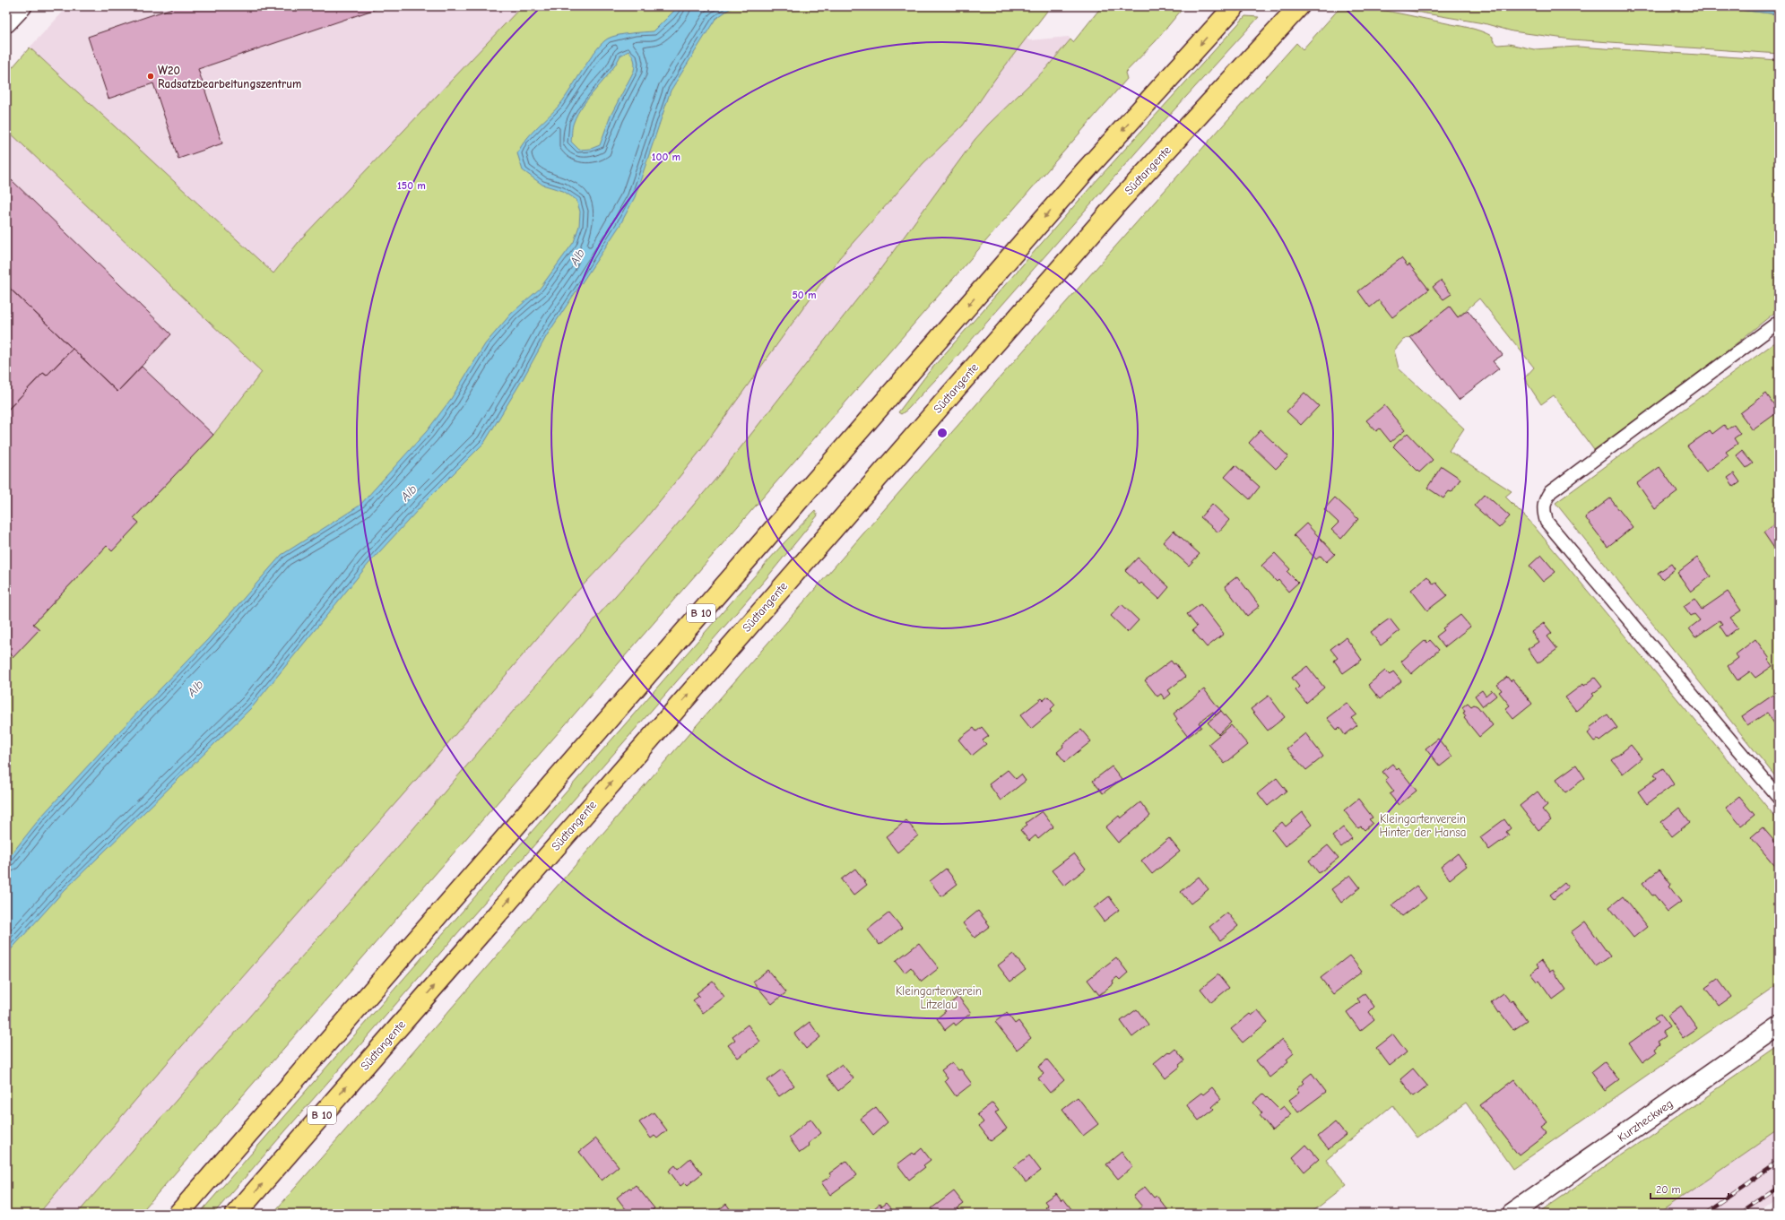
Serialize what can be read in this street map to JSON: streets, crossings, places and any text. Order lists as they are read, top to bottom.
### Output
{
  "streets": {
    "highway": ["Südtangente", "B 10"],
    "street": ["Kurzheckweg"]
  },
  "water": ["Alb"],
  "parks": ["Kleingartenverein Hinter der Hansa", "Kleingartenverein Litzelau"],
  "places": ["W20 Radsatzbearbeitungszentrum"],
  "scale_bar": "20 m",
  "rings": ["100 m", "150 m", "50 m"]
}
